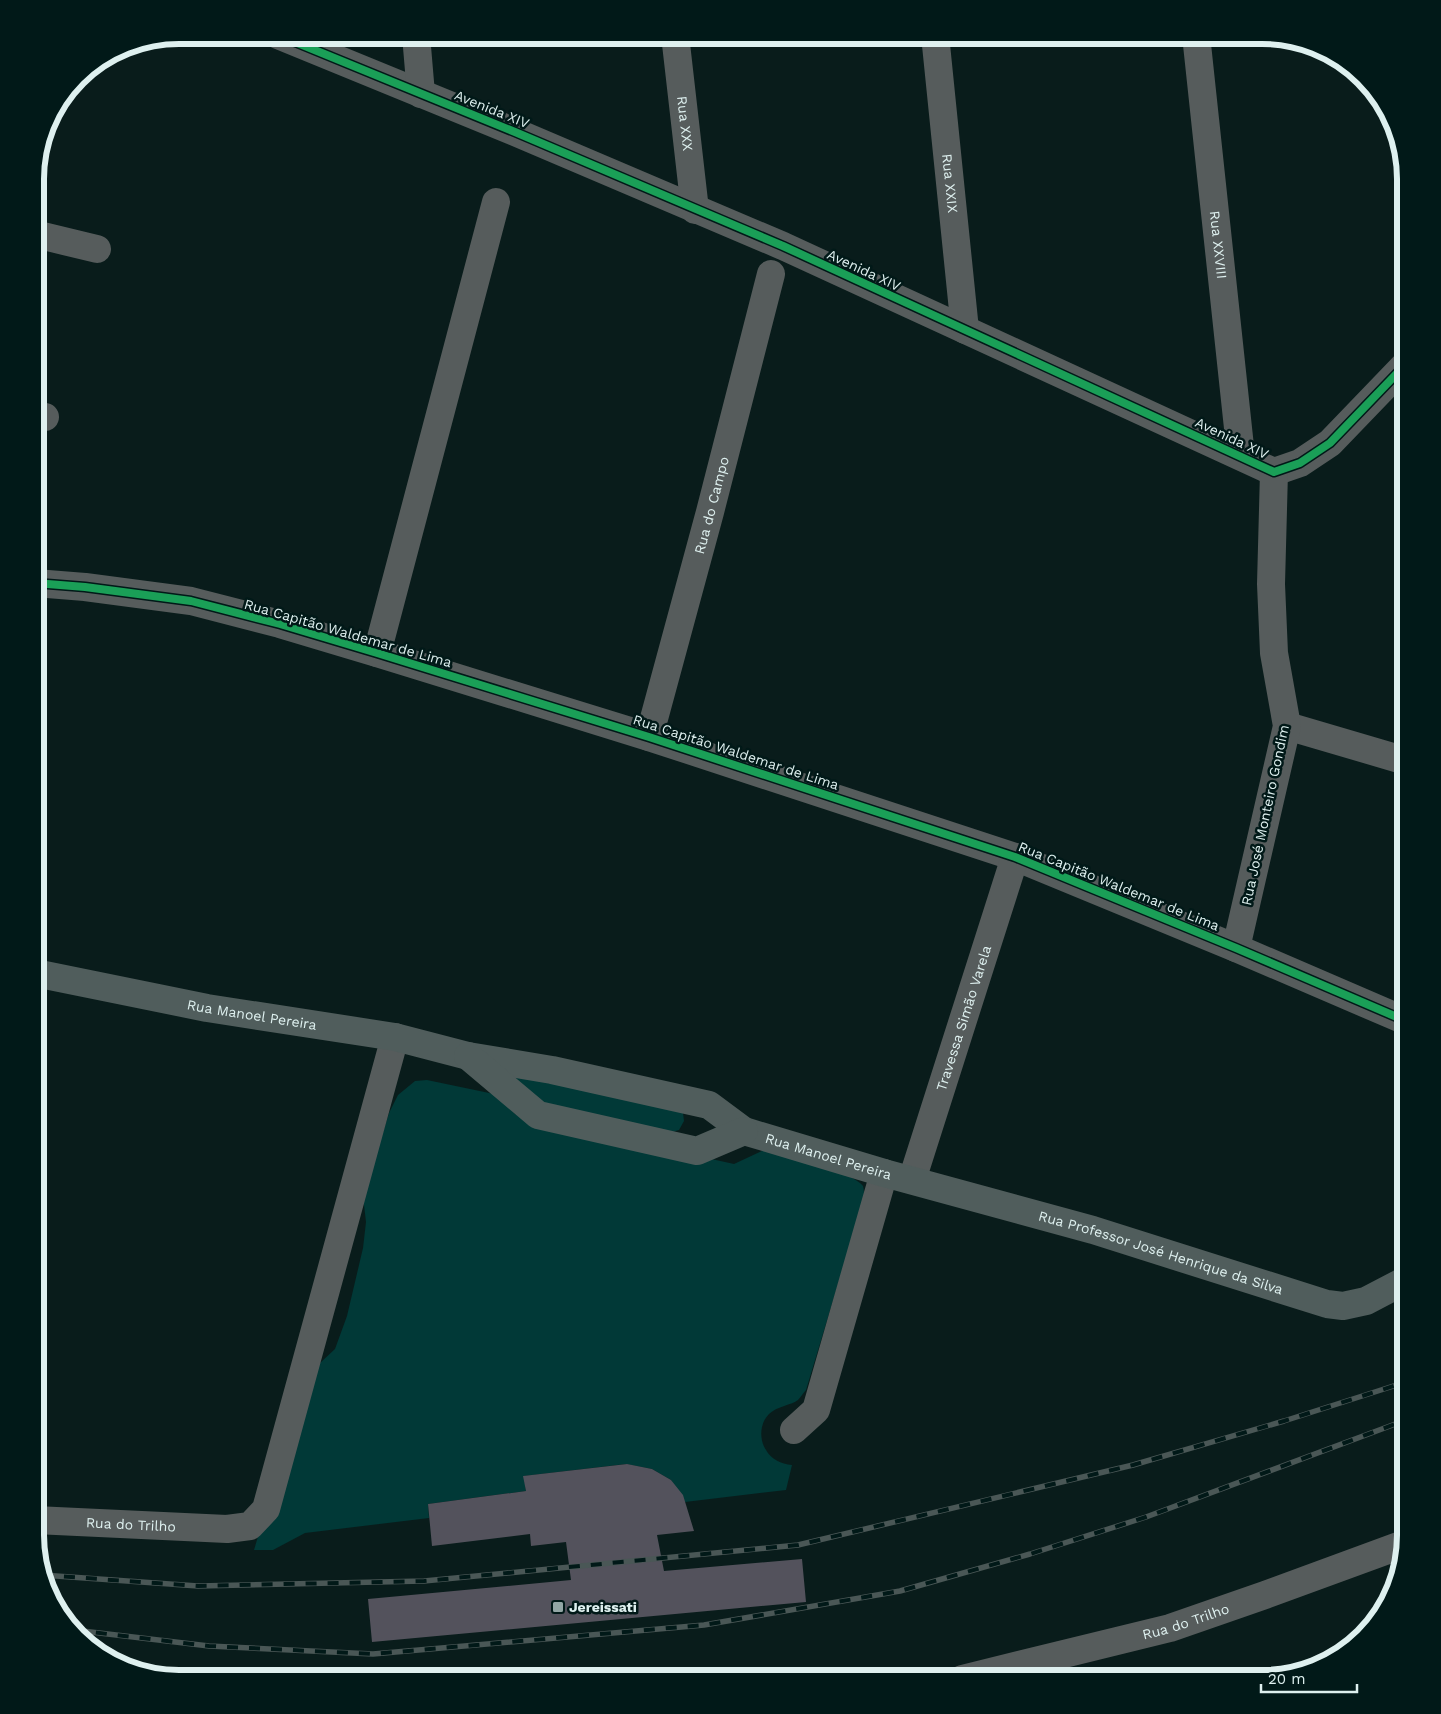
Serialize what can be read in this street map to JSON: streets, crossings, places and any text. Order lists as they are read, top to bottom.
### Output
{
  "streets": {
    "main road": ["Rua Manoel Pereira", "Rua Professor José Henrique da Silva"],
    "street": [
      "Avenida XIV",
      "Rua XXX",
      "Rua XXIX",
      "Rua XXVIII",
      "Rua do Campo",
      "Rua Capitão Waldemar de Lima",
      "Rua José Monteiro Gondim",
      "Travessa Simão Varela",
      "Rua do Trilho"
    ]
  },
  "crossings": [
    ["Avenida XIV", "Rua XXX"],
    ["Avenida XIV", "Rua XXIX"],
    ["Avenida XIV", "Rua XXVIII"],
    ["Avenida XIV", "Rua José Monteiro Gondim"],
    ["Rua do Campo", "Rua Capitão Waldemar de Lima"],
    ["Rua Capitão Waldemar de Lima", "Rua José Monteiro Gondim"],
    ["Rua Capitão Waldemar de Lima", "Travessa Simão Varela"],
    ["Rua Manoel Pereira", "Travessa Simão Varela"],
    ["Rua Manoel Pereira", "Rua Professor José Henrique da Silva"],
    ["Rua Manoel Pereira", "Rua do Trilho"],
    ["Travessa Simão Varela", "Rua Professor José Henrique da Silva"]
  ],
  "places": {
    "transit": ["Jereissati"]
  },
  "scale_bar": "20 m"
}
